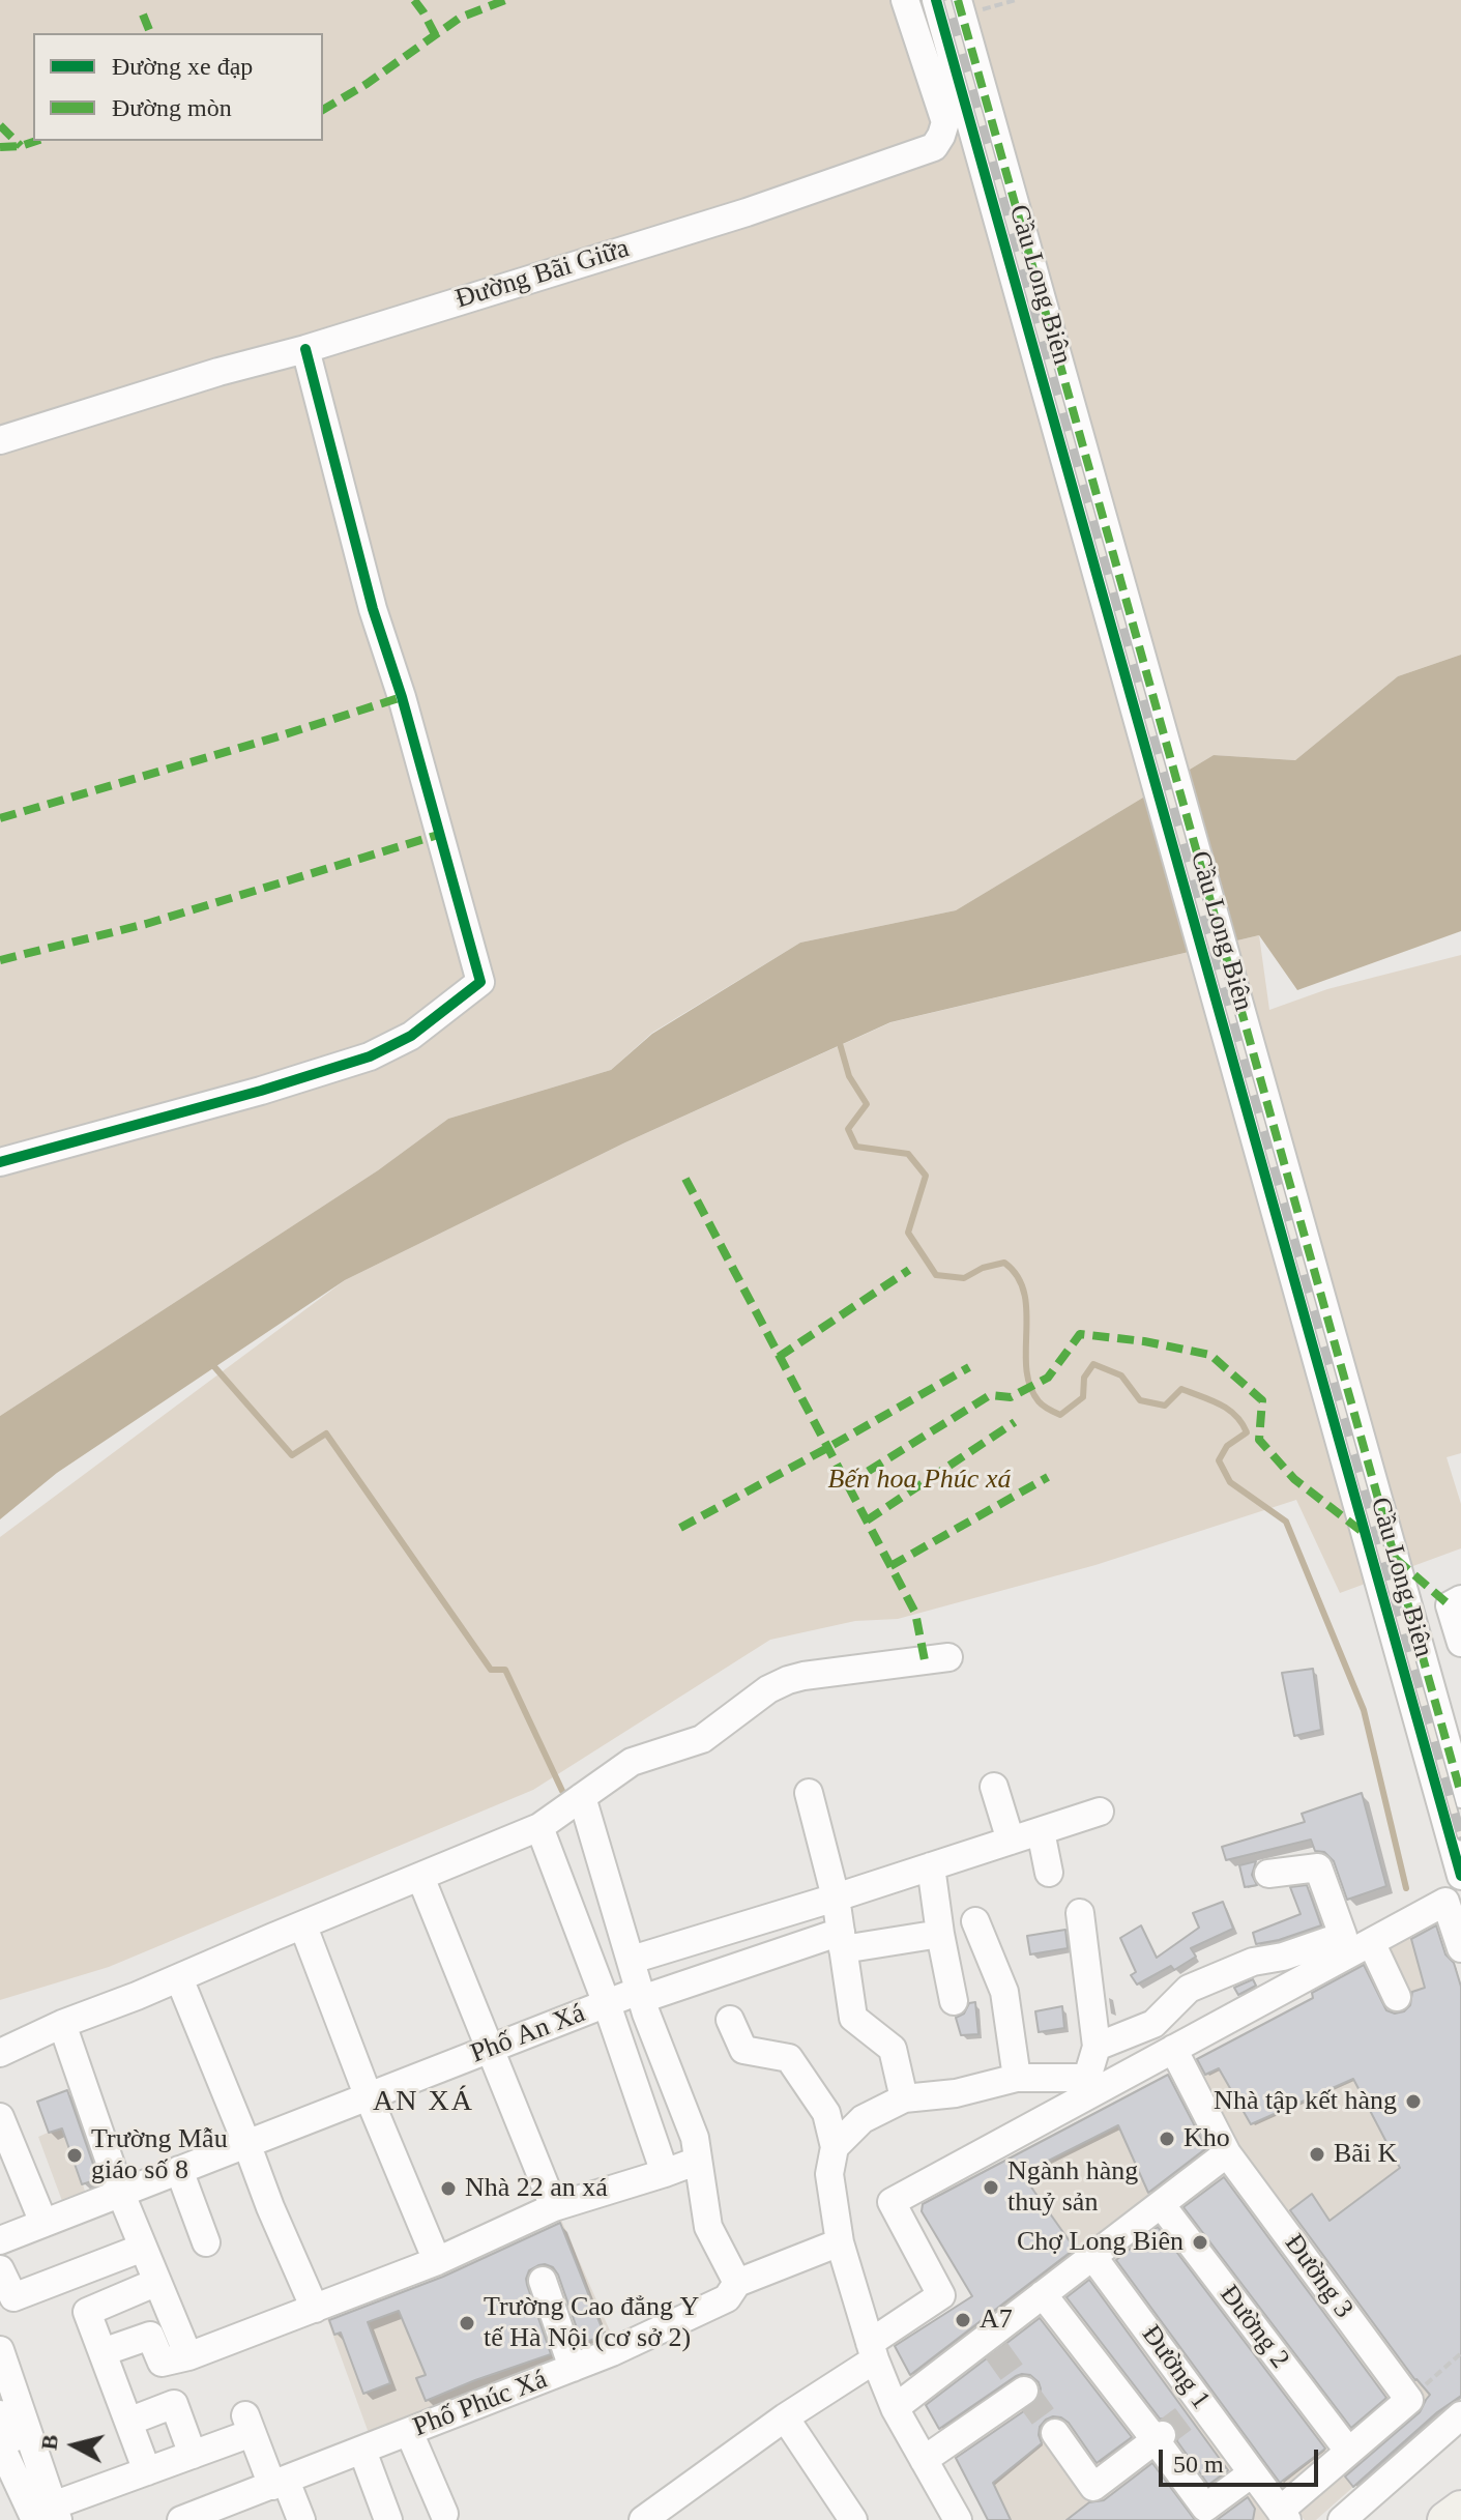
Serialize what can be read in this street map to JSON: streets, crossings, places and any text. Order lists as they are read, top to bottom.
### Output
{
  "streets": {
    "street": [
      "Đường Bãi Giữa",
      "Cầu Long Biên",
      "Phố An Xá",
      "Đường 3",
      "Đường 2",
      "Đường 1",
      "Phố Phúc Xá"
    ]
  },
  "districts": ["AN XÁ"],
  "parks": ["Bến hoa Phúc xá"],
  "places": [
    "Nhà tập kết hàng",
    "Kho",
    "Bãi K",
    "Trường Mẫu giáo số 8",
    "Ngành hàng thuỷ sản",
    "Nhà 22 an xá",
    "Chợ Long Biên",
    "A7",
    "Trường Cao đẳng Y tế Hà Nội (cơ sở 2)"
  ],
  "legend": ["Đường xe đạp", "Đường mòn"],
  "scale_bar": "50 m",
  "north": "left"
}
